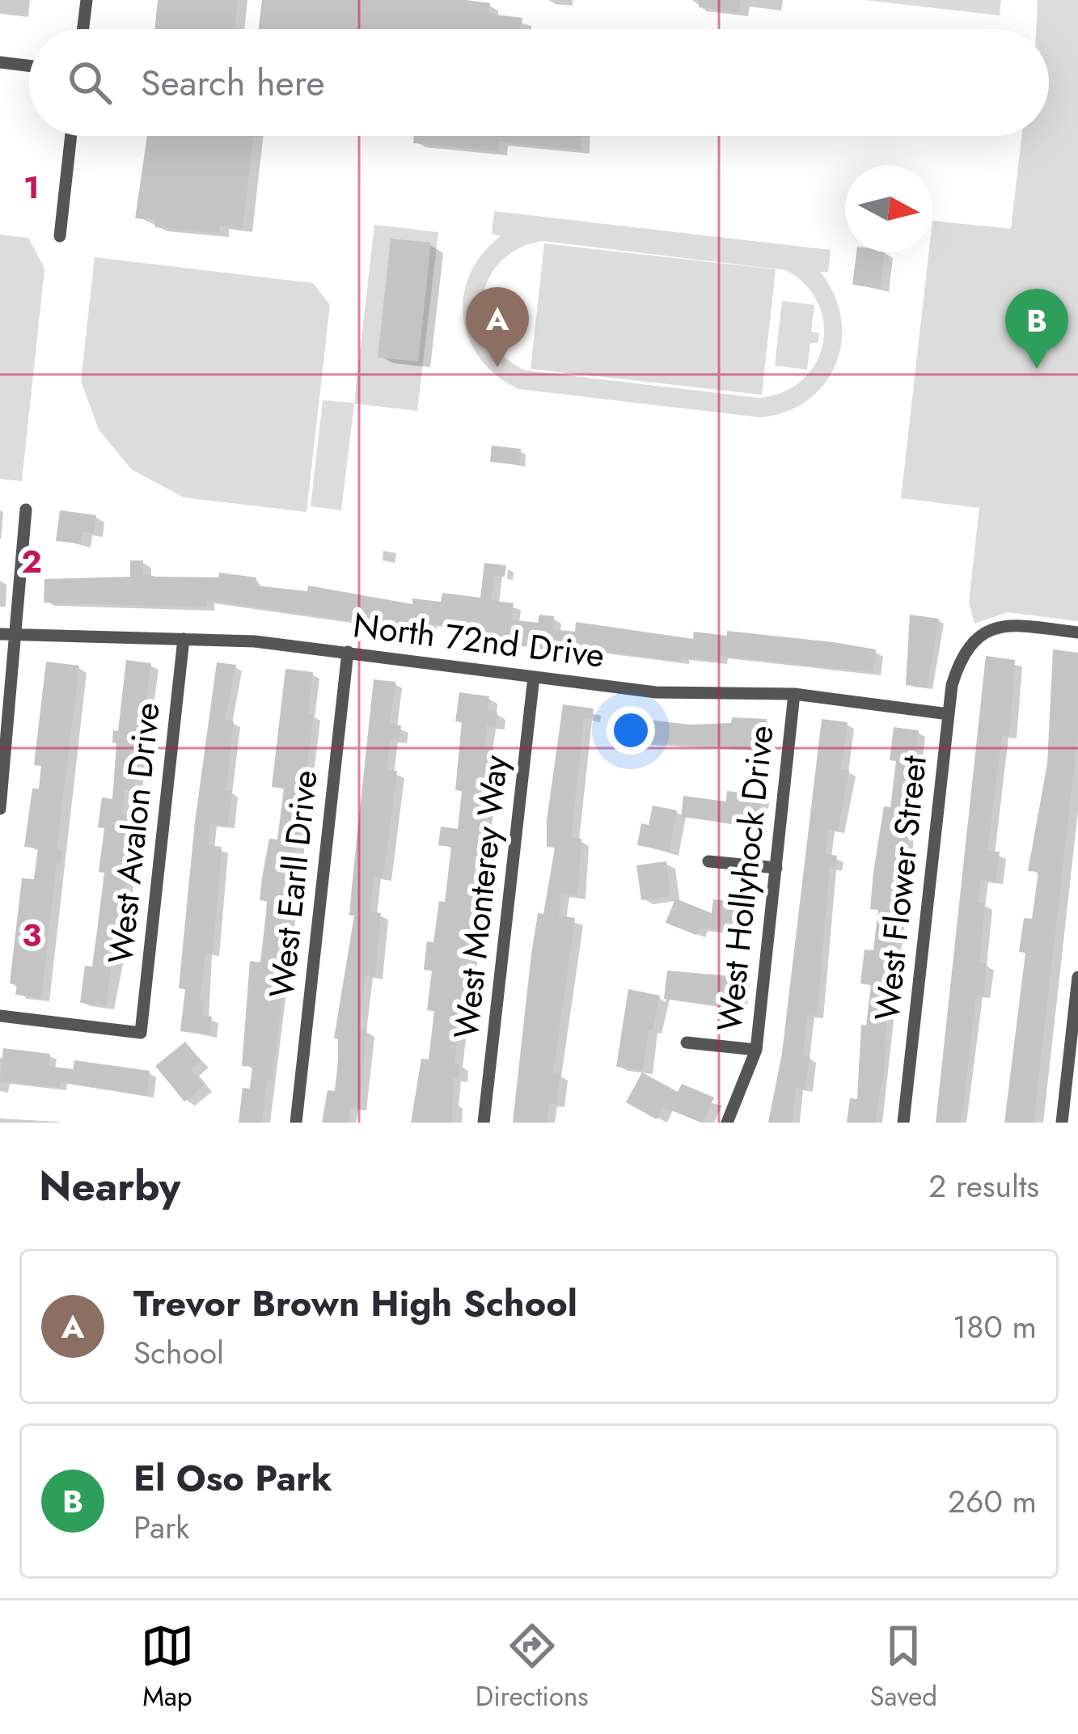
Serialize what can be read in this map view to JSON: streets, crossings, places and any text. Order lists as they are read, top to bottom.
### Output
{
  "streets": {
    "street": [
      "North 72nd Drive",
      "West Avalon Drive",
      "West Hollyhock Drive",
      "West Earll Drive",
      "West Flower Street",
      "West Monterey Way"
    ]
  },
  "crossings": [
    ["North 72nd Drive", "West Avalon Drive"],
    ["North 72nd Drive", "West Hollyhock Drive"],
    ["North 72nd Drive", "West Earll Drive"],
    ["North 72nd Drive", "West Flower Street"],
    ["North 72nd Drive", "West Monterey Way"]
  ],
  "north": "right",
  "page": {
    "search": "Search here",
    "pins": ["A", "B"],
    "heading": ["Nearby", "2 results"],
    "list": [
      {
        "mark": "A",
        "name": "Trevor Brown High School",
        "note": "School",
        "value": "180 m"
      },
      {
        "mark": "B",
        "name": "El Oso Park",
        "note": "Park",
        "value": "260 m"
      }
    ],
    "nav": ["Map", "Directions", "Saved"]
  },
  "grid": {
    "rows": ["1", "2", "3"]
  }
}
